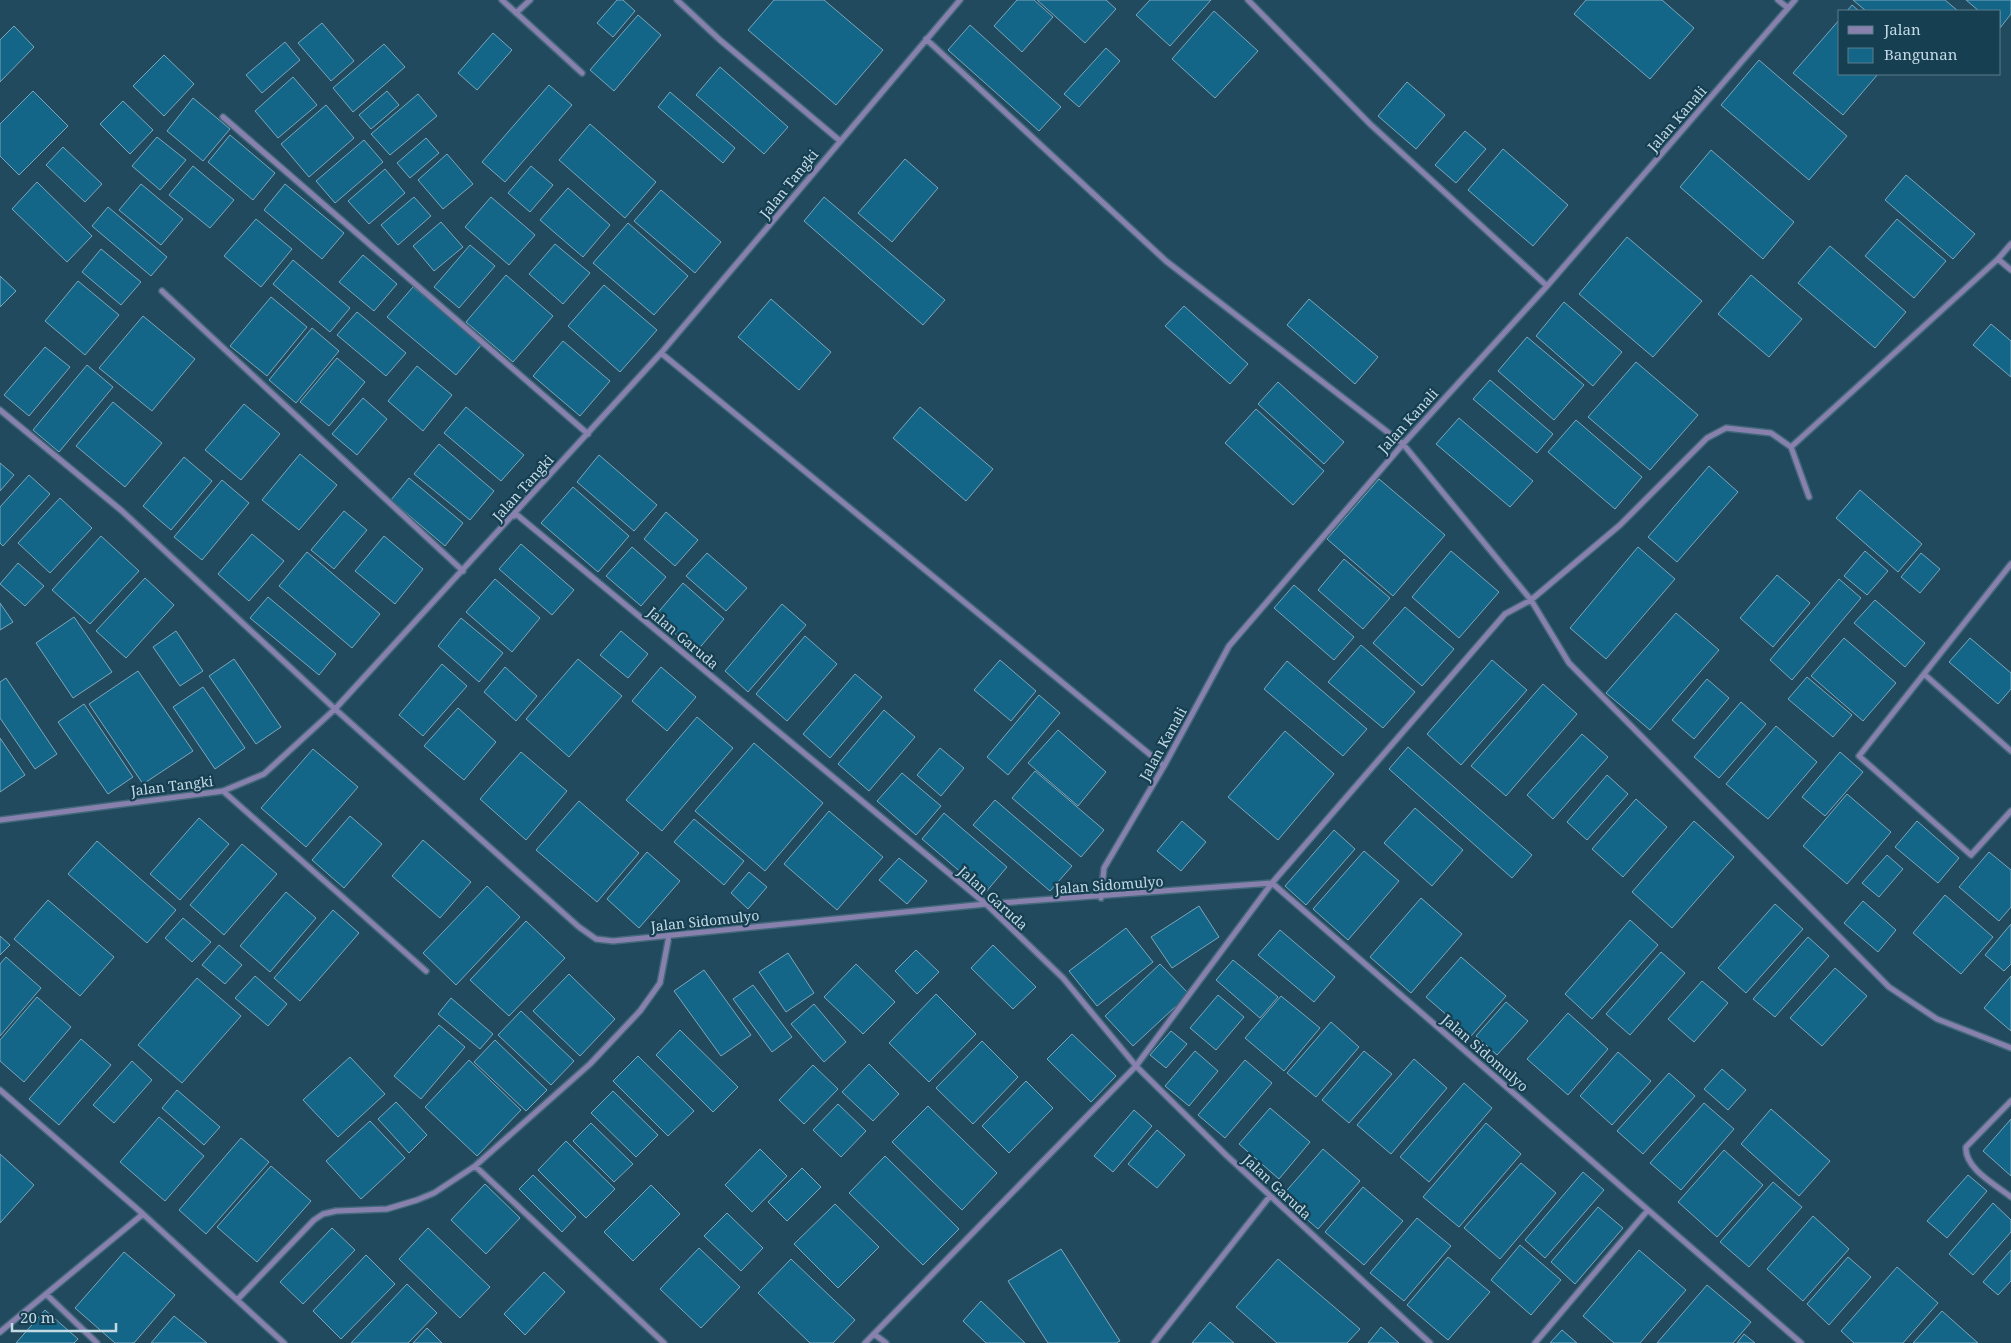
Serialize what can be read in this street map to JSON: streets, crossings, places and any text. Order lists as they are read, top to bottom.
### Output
{
  "streets": {
    "street": [
      "Jalan Kanali",
      "Jalan Tangki",
      "Jalan Garuda",
      "Jalan Sidomulyo"
    ]
  },
  "crossings": [
    ["Jalan Kanali", "Jalan Sidomulyo"],
    ["Jalan Tangki", "Jalan Garuda"],
    ["Jalan Tangki", "Jalan Sidomulyo"],
    ["Jalan Garuda", "Jalan Sidomulyo"]
  ],
  "legend": ["Jalan", "Bangunan"],
  "scale_bar": "20 m"
}
